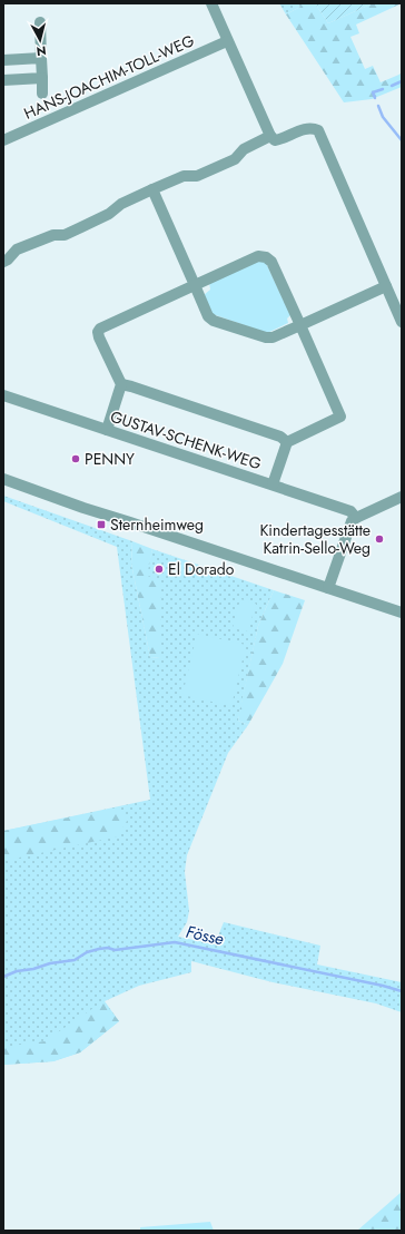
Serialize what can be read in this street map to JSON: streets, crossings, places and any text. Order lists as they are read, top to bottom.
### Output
{
  "streets": {
    "street": ["HANS-JOACHIM-TOLL-WEG", "GUSTAV-SCHENK-WEG"]
  },
  "water": ["Fösse"],
  "places": {
    "other": ["PENNY", "Kindertagesstätte Katrin-Sello-Weg", "El Dorado"],
    "transit": ["Sternheimweg"]
  },
  "north": "bottom"
}
